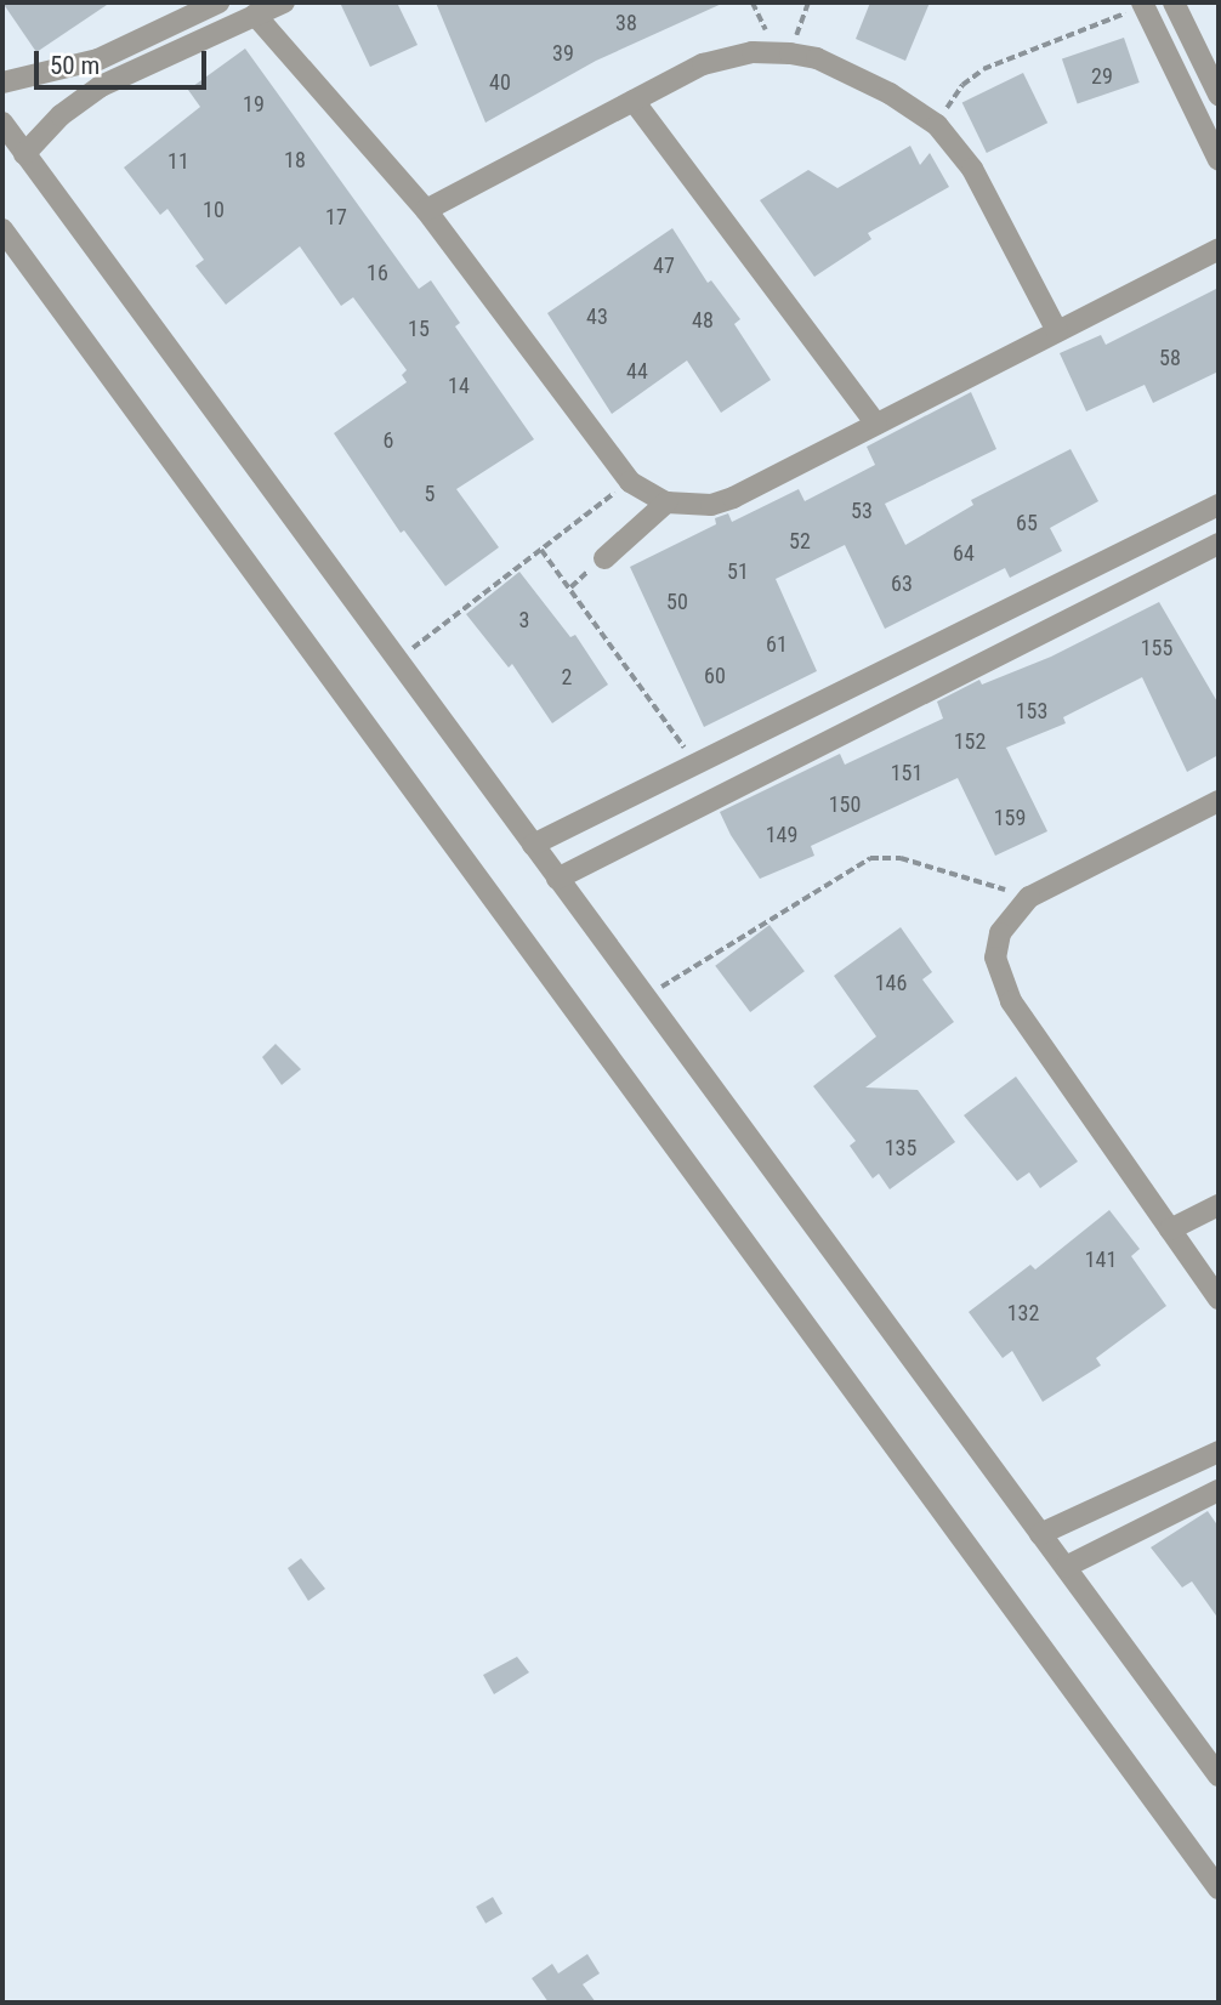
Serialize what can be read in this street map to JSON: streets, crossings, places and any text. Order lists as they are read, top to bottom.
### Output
{
  "house_numbers": [
    "38",
    "39",
    "29",
    "40",
    "19",
    "18",
    "11",
    "10",
    "17",
    "47",
    "16",
    "43",
    "48",
    "15",
    "58",
    "44",
    "14",
    "6",
    "5",
    "53",
    "65",
    "52",
    "64",
    "51",
    "63",
    "50",
    "3",
    "61",
    "155",
    "60",
    "2",
    "153",
    "152",
    "151",
    "150",
    "159",
    "149",
    "146",
    "135",
    "141",
    "132"
  ],
  "scale_bar": "50 m"
}
